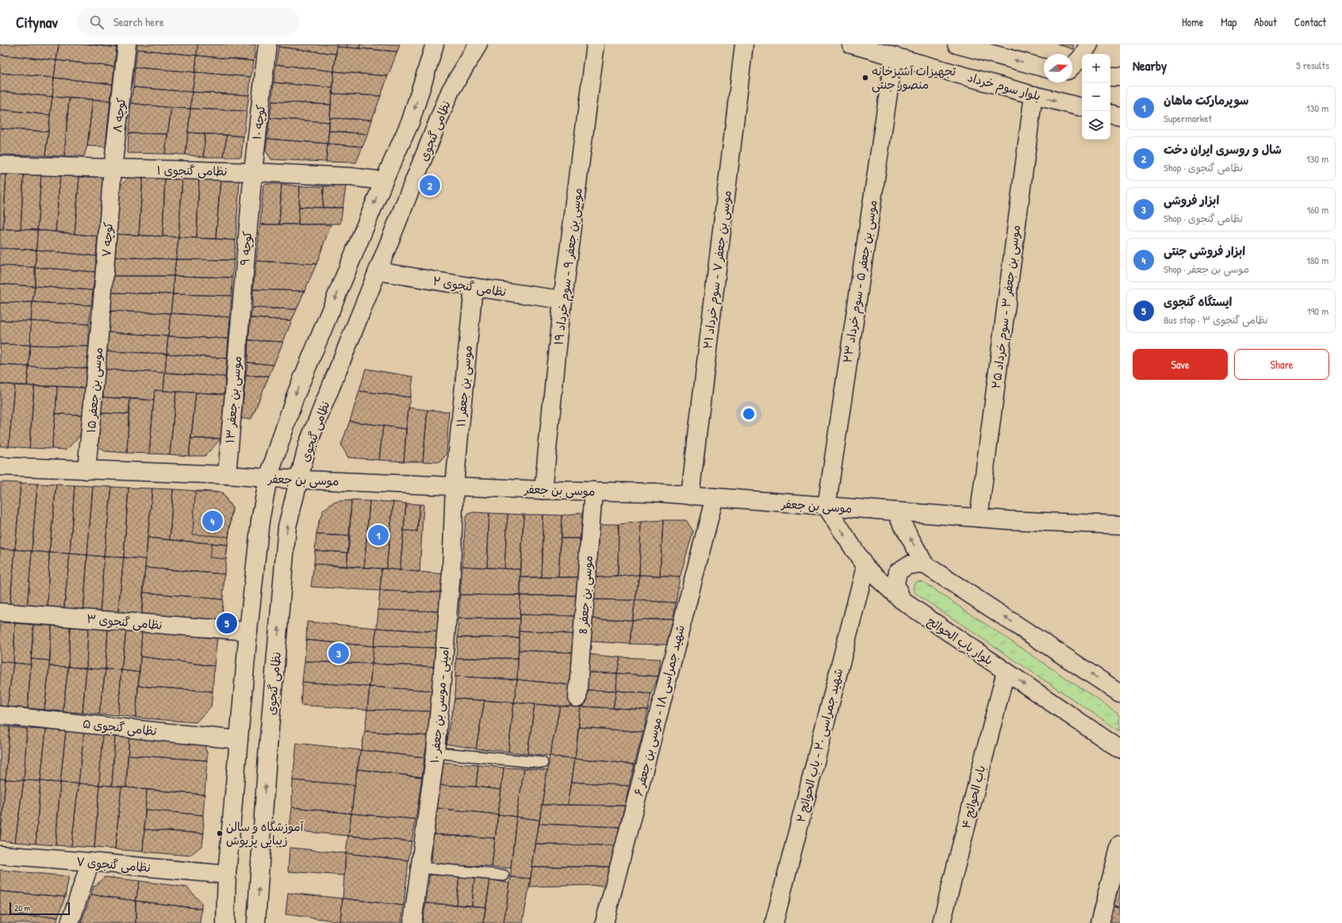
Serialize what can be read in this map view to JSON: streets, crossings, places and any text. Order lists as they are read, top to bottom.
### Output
{
  "streets": {
    "street": [
      "بلوار سوم خرداد",
      "کوچه ۸",
      "کوچه ۱۰",
      "نظامی گنجوی",
      "نظامی گنجوی ۱",
      "کوچه ۷",
      "کوچه ۹",
      "موسی بن جعفر ۹ - سوم خرداد ۱۹",
      "موسی بن جعفر ۷ - سوم خرداد ۲۱",
      "موسی بن جعفر ۵ - سوم خرداد ۲۳",
      "نظامی گنجوی ۲",
      "موسی بن جعفر ۳ - سوم خرداد ۲۵",
      "موسی بن جعفر ۱۱",
      "موسی بن جعفر ۱۵",
      "موسی بن جعفر ۱۳",
      "موسی بن جعفر",
      "موسی بن جعفر 8",
      "نظامی گنجوی ۳",
      "بلوار باب الحوائج",
      "امینی - موسی بن جعفر ۱۰",
      "شهید جمراسی ۱۸ - موسی بن جعفر ۶",
      "نظامی گنجوی ۵",
      "شهید جمراسی ۲۰ - باب الحوائج ۲",
      "باب الحوائج ۴",
      "نظامی گنجوی ۷"
    ]
  },
  "crossings": [
    ["بلوار سوم خرداد", "موسی بن جعفر ۵ - سوم خرداد ۲۳"],
    ["بلوار سوم خرداد", "موسی بن جعفر ۳ - سوم خرداد ۲۵"],
    ["کوچه ۸", "نظامی گنجوی ۱"],
    ["کوچه ۸", "کوچه ۷"],
    ["کوچه ۱۰", "نظامی گنجوی ۱"],
    ["کوچه ۱۰", "کوچه ۹"],
    ["نظامی گنجوی", "نظامی گنجوی ۲"],
    ["نظامی گنجوی", "موسی بن جعفر"],
    ["نظامی گنجوی ۱", "کوچه ۷"],
    ["نظامی گنجوی ۱", "کوچه ۹"],
    ["کوچه ۷", "موسی بن جعفر ۱۵"],
    ["کوچه ۹", "موسی بن جعفر ۱۳"],
    ["موسی بن جعفر ۹ - سوم خرداد ۱۹", "نظامی گنجوی ۲"],
    ["موسی بن جعفر ۹ - سوم خرداد ۱۹", "موسی بن جعفر"],
    ["موسی بن جعفر ۷ - سوم خرداد ۲۱", "موسی بن جعفر"],
    ["موسی بن جعفر ۵ - سوم خرداد ۲۳", "موسی بن جعفر"],
    ["موسی بن جعفر ۵ - سوم خرداد ۲۳", "بلوار باب الحوائج"],
    ["نظامی گنجوی ۲", "موسی بن جعفر ۱۱"],
    ["موسی بن جعفر ۳ - سوم خرداد ۲۵", "موسی بن جعفر"],
    ["موسی بن جعفر ۱۱", "موسی بن جعفر"],
    ["موسی بن جعفر ۱۱", "امینی - موسی بن جعفر ۱۰"],
    ["موسی بن جعفر ۱۵", "موسی بن جعفر"],
    ["موسی بن جعفر ۱۳", "موسی بن جعفر"],
    ["موسی بن جعفر", "موسی بن جعفر 8"],
    ["موسی بن جعفر", "بلوار باب الحوائج"],
    ["موسی بن جعفر", "امینی - موسی بن جعفر ۱۰"],
    ["موسی بن جعفر", "شهید جمراسی ۱۸ - موسی بن جعفر ۶"],
    ["بلوار باب الحوائج", "شهید جمراسی ۲۰ - باب الحوائج ۲"],
    ["بلوار باب الحوائج", "باب الحوائج ۴"]
  ],
  "places": ["تجهیزات آشپزخانه منصور جنتی", "آموزشگاه و سالن زیبایی پریوش"],
  "scale_bar": "20 m",
  "north": "right",
  "page": {
    "header": "Citynav",
    "search": "Search here",
    "nav": [
      "Home",
      "Map",
      "About",
      "Contact"
    ],
    "heading": ["Nearby", "5 results"],
    "map_buttons": ["+", "−"],
    "list": [
      {
        "mark": "1",
        "name": "سوپرمارکت ماهان",
        "note": "Supermarket",
        "value": "130 m"
      },
      {
        "mark": "2",
        "name": "شال و روسری ایران دخت",
        "note": "Shop · نظامی گنجوی",
        "value": "130 m"
      },
      {
        "mark": "3",
        "name": "ابزار فروشی",
        "note": "Shop · نظامی گنجوی",
        "value": "160 m"
      },
      {
        "mark": "4",
        "name": "ابزار فروشی جنتی",
        "note": "Shop · موسی بن جعفر",
        "value": "180 m"
      },
      {
        "mark": "5",
        "name": "ایستگاه گنجوی",
        "note": "Bus stop · نظامی گنجوی ۳",
        "value": "190 m"
      }
    ],
    "pins": [
      "2",
      "4",
      "1",
      "5",
      "3"
    ],
    "buttons": ["Save", "Share"],
    "scale": "20 m"
  }
}
